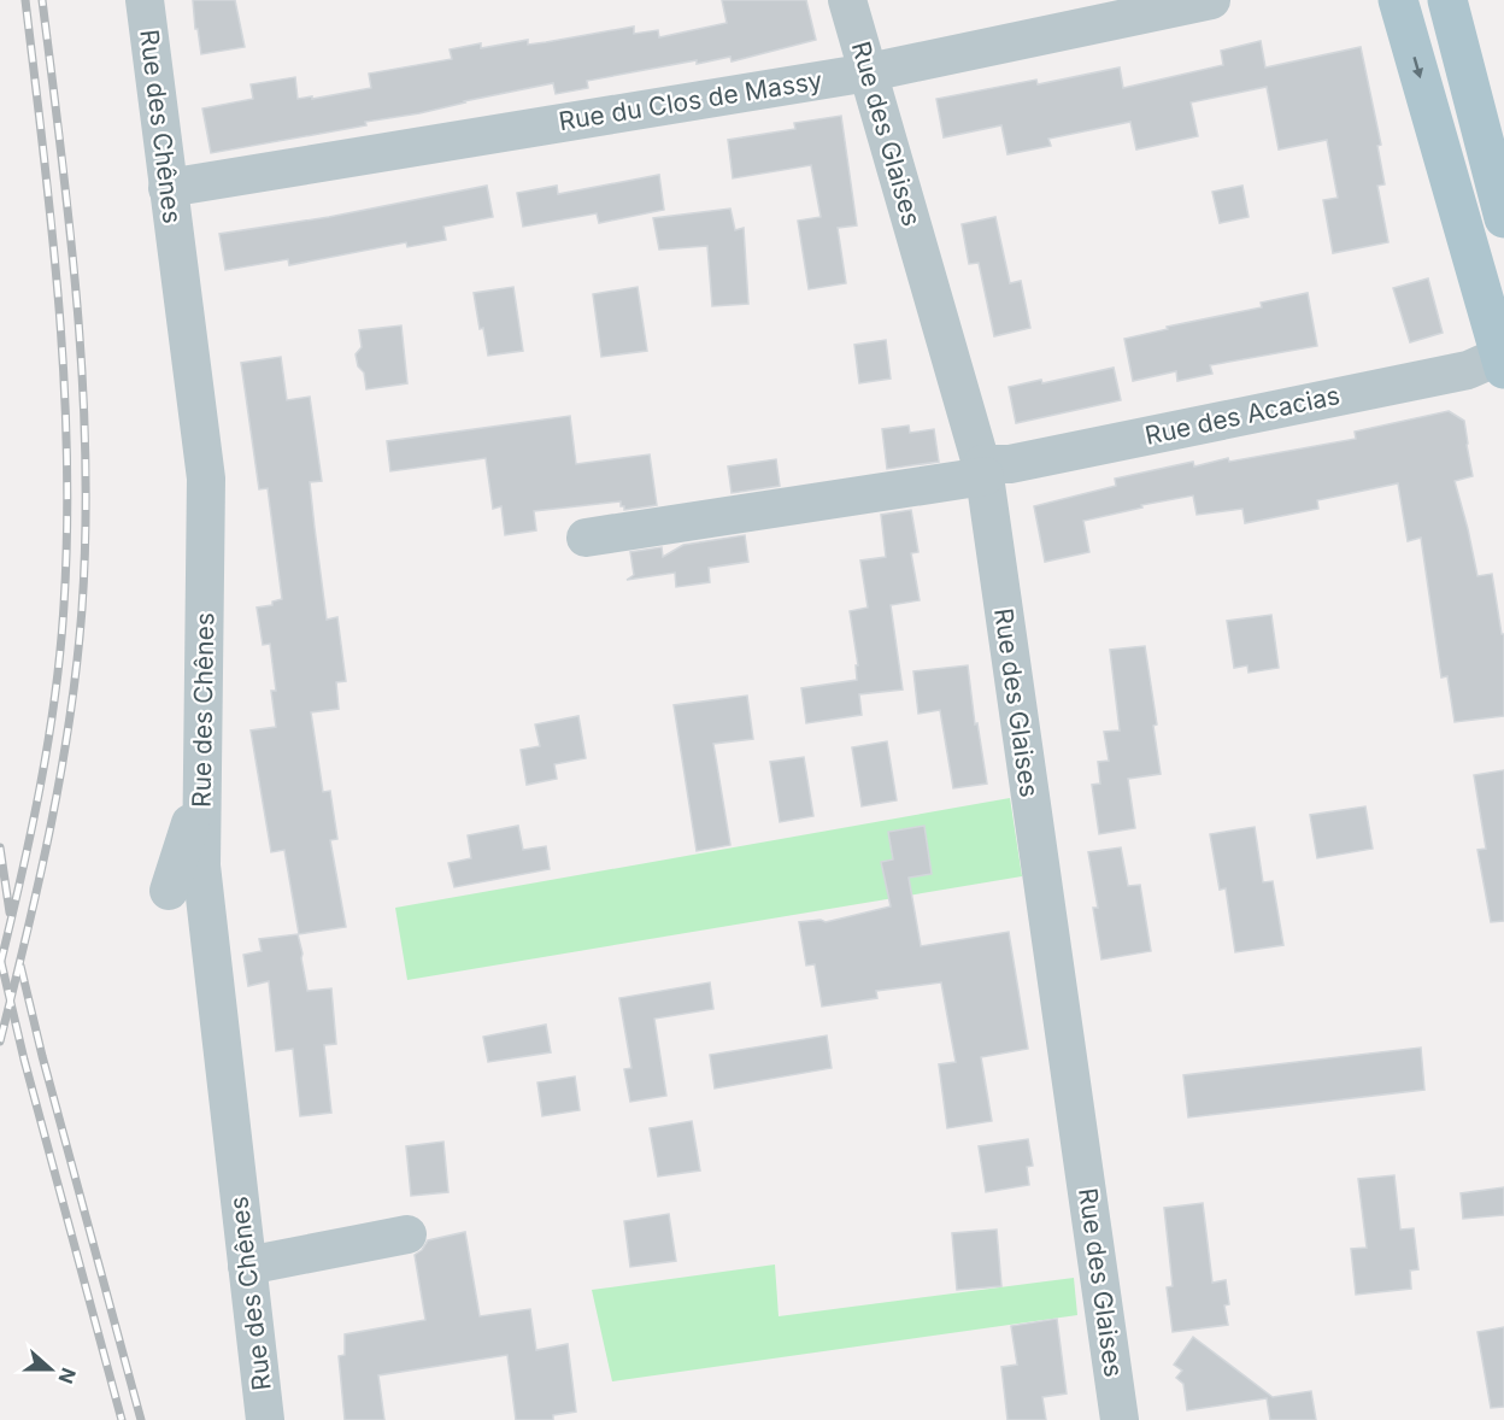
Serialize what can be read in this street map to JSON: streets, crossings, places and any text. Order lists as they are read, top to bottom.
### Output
{
  "streets": {
    "street": [
      "Rue du Clos de Massy",
      "Rue des Chênes",
      "Rue des Glaises",
      "Rue des Acacias"
    ]
  },
  "crossings": [
    ["Rue du Clos de Massy", "Rue des Chênes"],
    ["Rue du Clos de Massy", "Rue des Glaises"],
    ["Rue des Glaises", "Rue des Acacias"]
  ],
  "north": "right"
}
